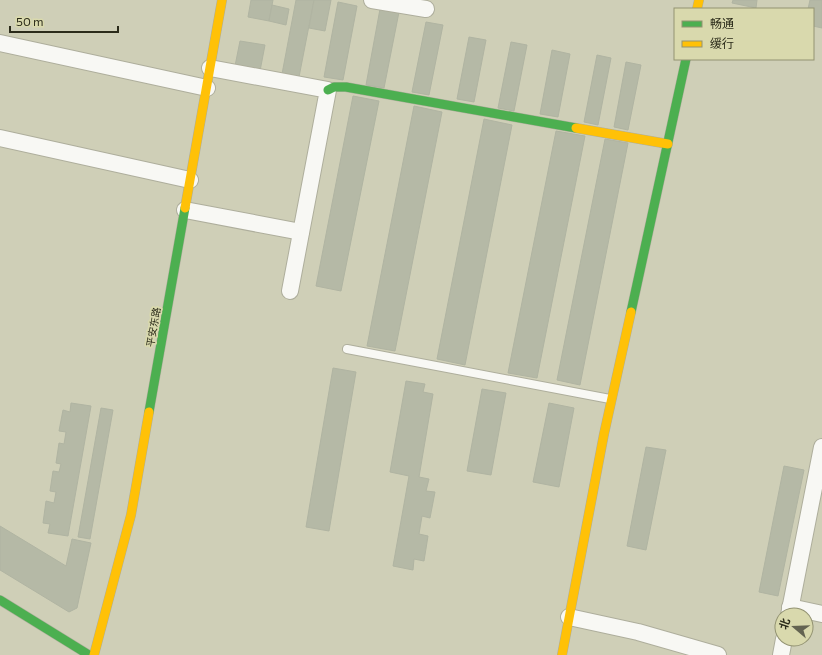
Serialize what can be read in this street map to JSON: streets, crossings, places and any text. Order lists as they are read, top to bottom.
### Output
{
  "streets": {
    "street": ["平安东路"]
  },
  "legend": ["畅通", "缓行"],
  "scale_bar": "50 m",
  "north": "left"
}
